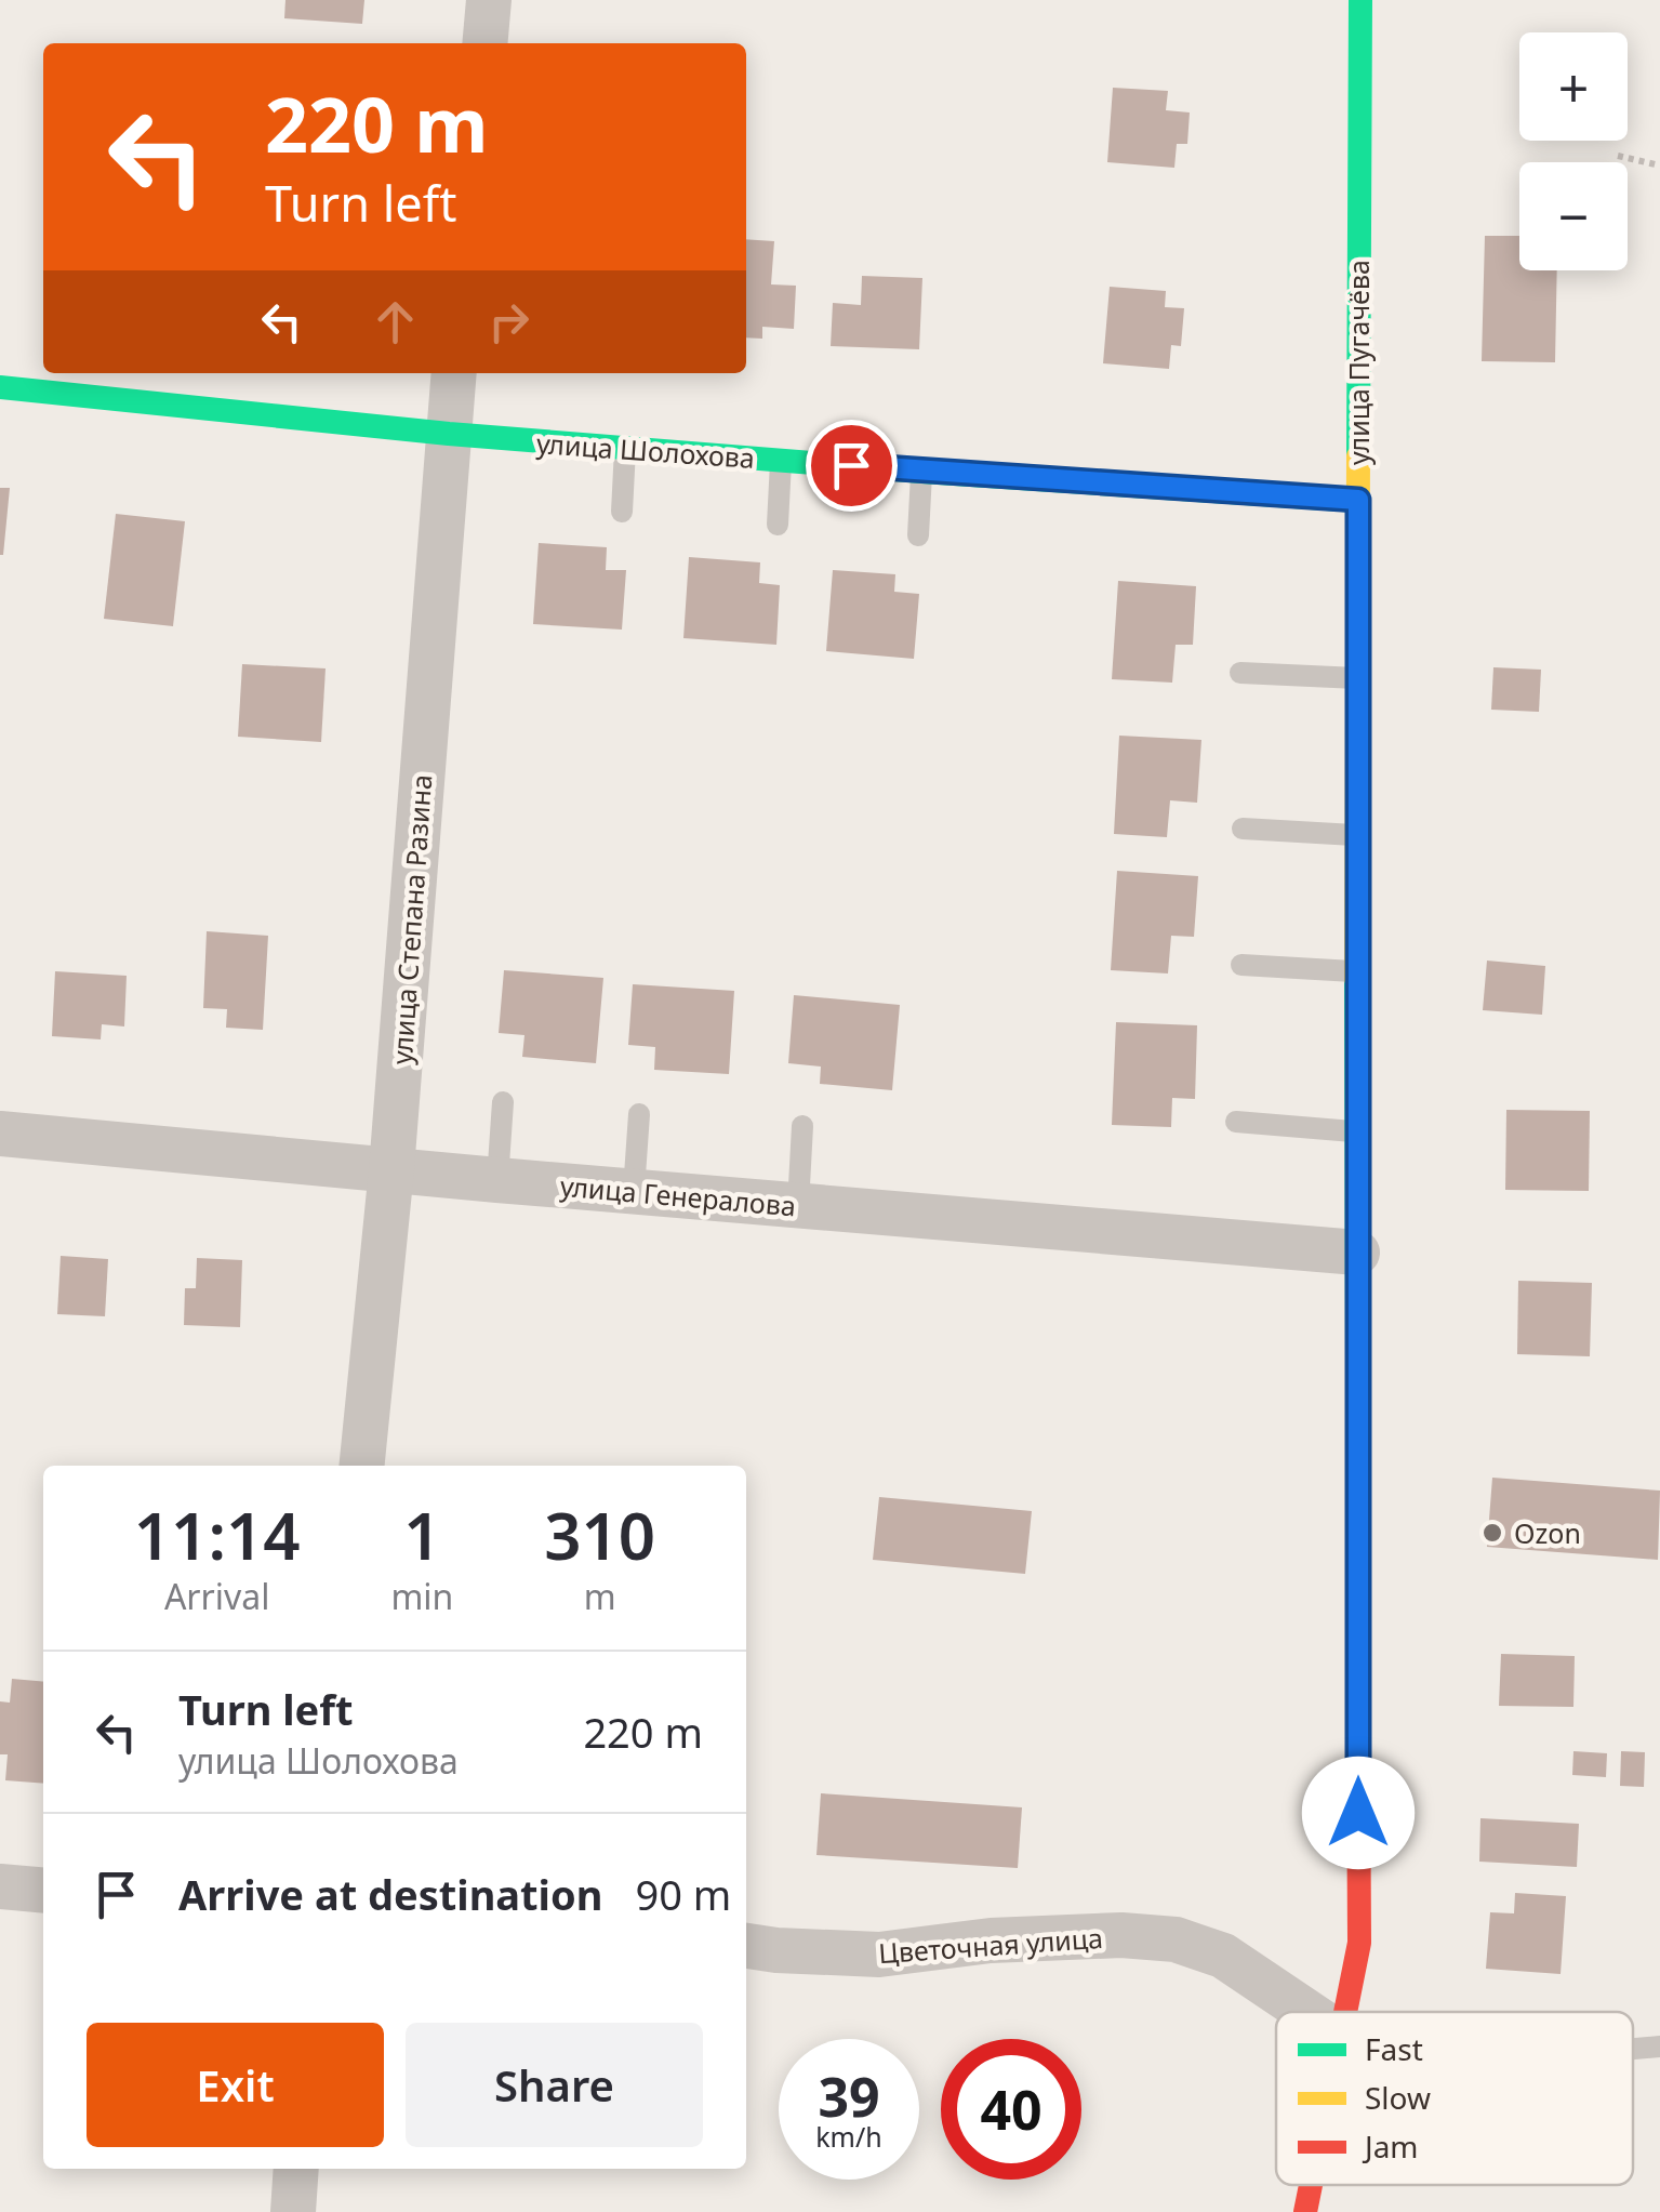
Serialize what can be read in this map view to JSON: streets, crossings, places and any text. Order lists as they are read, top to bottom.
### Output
{
  "streets": {
    "street": [
      "улица Пугачёва",
      "улица Шолохова",
      "улица Степана Разина",
      "улица Генералова",
      "Цветочная улица"
    ]
  },
  "crossings": [
    ["улица Пугачёва", "улица Шолохова"],
    ["улица Пугачёва", "улица Генералова"],
    ["улица Шолохова", "улица Степана Разина"],
    ["улица Степана Разина", "улица Генералова"]
  ],
  "places": ["Ozon"],
  "legend": ["Fast", "Slow", "Jam"],
  "page": {
    "map_buttons": ["+", "−"],
    "turn": ["220 m", "Turn left"],
    "eta": [
      "11:14",
      "Arrival",
      "1",
      "min",
      "310",
      "m"
    ],
    "list": [
      {
        "name": "Turn left",
        "note": "улица Шолохова",
        "value": "220 m"
      },
      {
        "name": "Arrive at destination",
        "value": "90 m"
      }
    ],
    "buttons": ["Exit", "Share"],
    "speed": "39 km/h",
    "limit": "40"
  }
}
